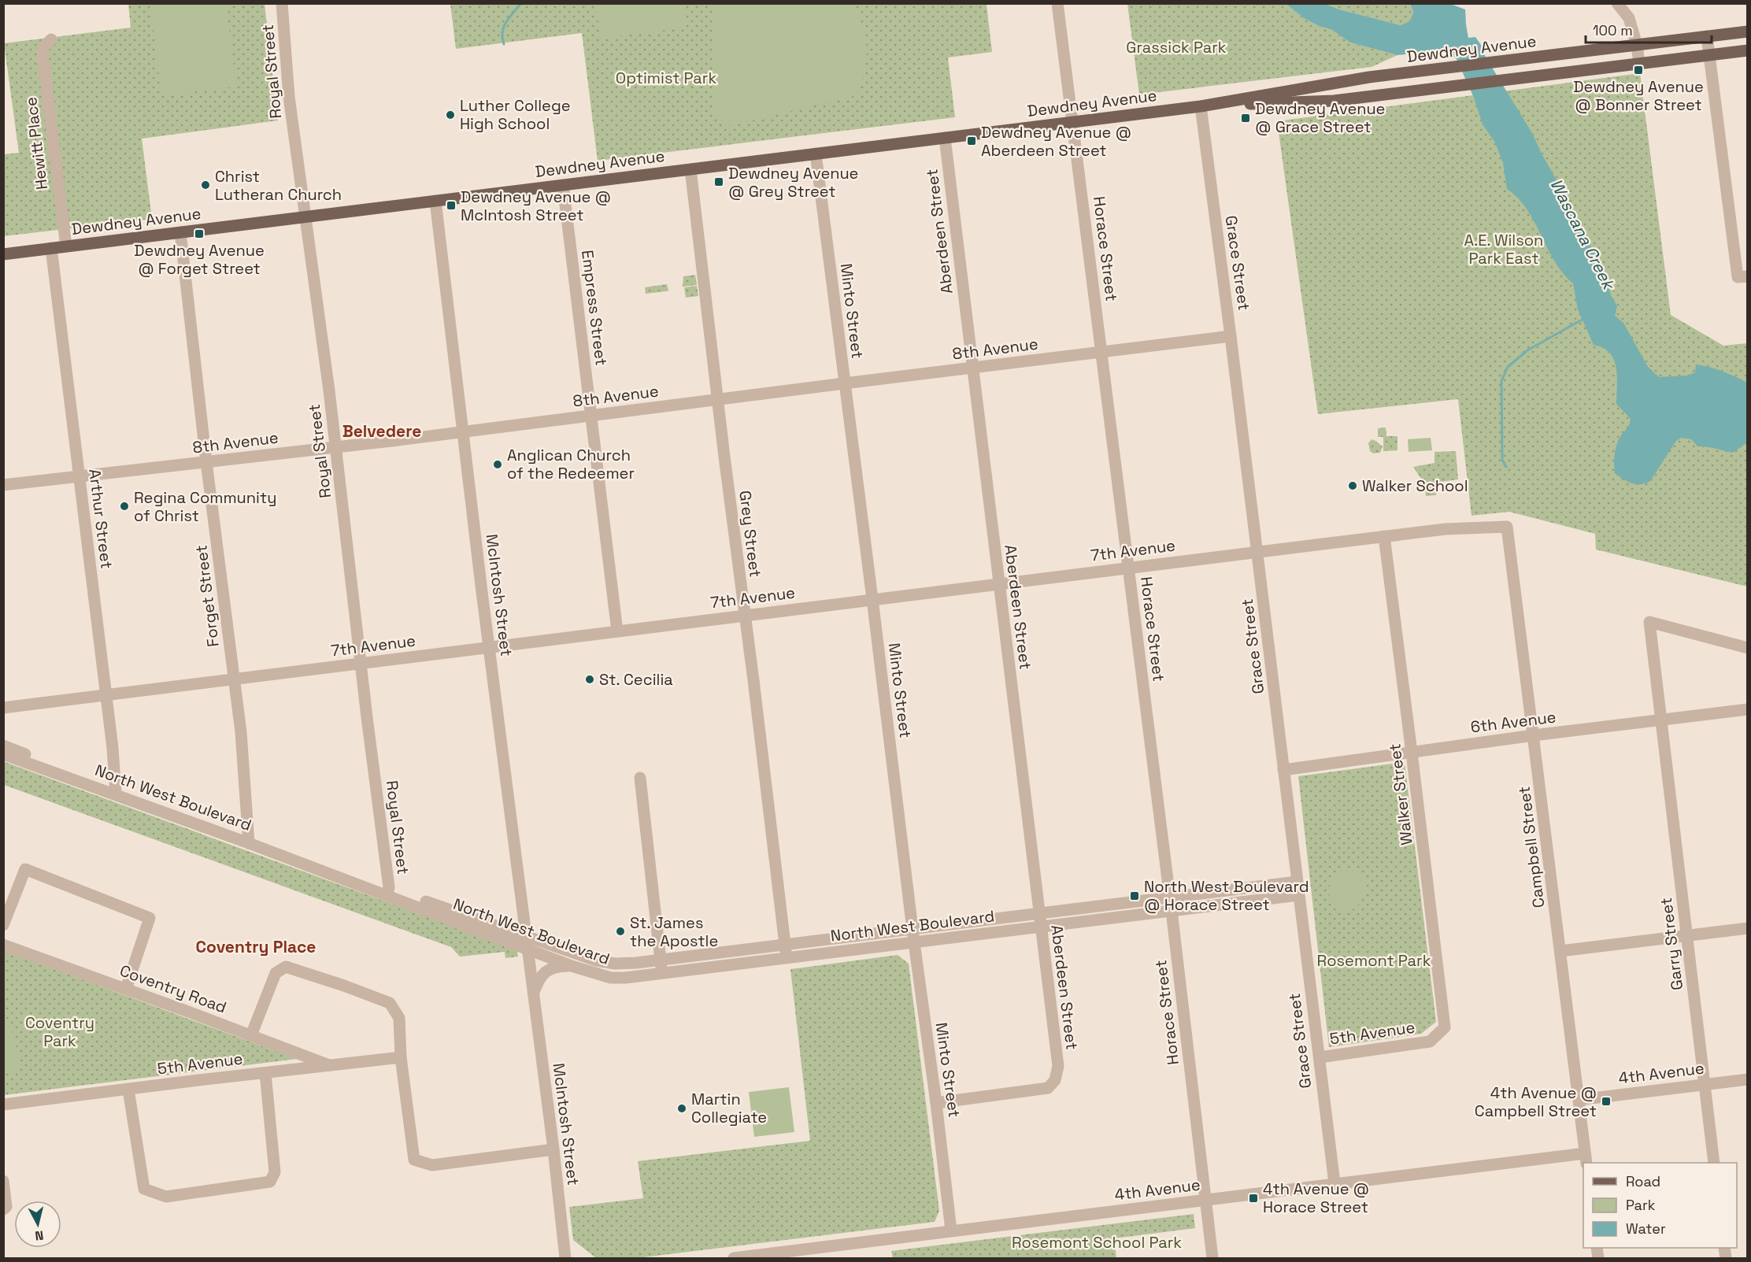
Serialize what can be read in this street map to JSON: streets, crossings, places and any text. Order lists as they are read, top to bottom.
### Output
{
  "streets": {
    "main road": ["Dewdney Avenue"],
    "street": [
      "Royal Street",
      "Hewitt Place",
      "Aberdeen Street",
      "Horace Street",
      "Grace Street",
      "Empress Street",
      "Minto Street",
      "8th Avenue",
      "Arthur Street",
      "Grey Street",
      "7th Avenue",
      "McIntosh Street",
      "Forget Street",
      "6th Avenue",
      "Walker Street",
      "North West Boulevard",
      "Campbell Street",
      "Garry Street",
      "Coventry Road",
      "5th Avenue",
      "4th Avenue"
    ]
  },
  "crossings": [
    ["Dewdney Avenue", "Royal Street"],
    ["Dewdney Avenue", "Hewitt Place"],
    ["Dewdney Avenue", "Aberdeen Street"],
    ["Dewdney Avenue", "Horace Street"],
    ["Dewdney Avenue", "Grace Street"],
    ["Dewdney Avenue", "Empress Street"],
    ["Dewdney Avenue", "Minto Street"],
    ["Dewdney Avenue", "Arthur Street"],
    ["Dewdney Avenue", "Grey Street"],
    ["Dewdney Avenue", "McIntosh Street"],
    ["Dewdney Avenue", "Forget Street"],
    ["Royal Street", "8th Avenue"],
    ["Royal Street", "7th Avenue"],
    ["Royal Street", "North West Boulevard"],
    ["Aberdeen Street", "Minto Street"],
    ["Aberdeen Street", "8th Avenue"],
    ["Aberdeen Street", "7th Avenue"],
    ["Aberdeen Street", "North West Boulevard"],
    ["Horace Street", "8th Avenue"],
    ["Horace Street", "7th Avenue"],
    ["Horace Street", "North West Boulevard"],
    ["Horace Street", "4th Avenue"],
    ["Grace Street", "8th Avenue"],
    ["Grace Street", "7th Avenue"],
    ["Grace Street", "6th Avenue"],
    ["Grace Street", "North West Boulevard"],
    ["Grace Street", "5th Avenue"],
    ["Grace Street", "4th Avenue"],
    ["Empress Street", "8th Avenue"],
    ["Empress Street", "7th Avenue"],
    ["Minto Street", "8th Avenue"],
    ["Minto Street", "7th Avenue"],
    ["Minto Street", "North West Boulevard"],
    ["Minto Street", "4th Avenue"],
    ["8th Avenue", "Arthur Street"],
    ["8th Avenue", "Grey Street"],
    ["8th Avenue", "McIntosh Street"],
    ["8th Avenue", "Forget Street"],
    ["Arthur Street", "7th Avenue"],
    ["Arthur Street", "North West Boulevard"],
    ["Grey Street", "7th Avenue"],
    ["Grey Street", "North West Boulevard"],
    ["7th Avenue", "McIntosh Street"],
    ["7th Avenue", "Forget Street"],
    ["7th Avenue", "Walker Street"],
    ["7th Avenue", "Campbell Street"],
    ["McIntosh Street", "North West Boulevard"],
    ["Forget Street", "North West Boulevard"],
    ["6th Avenue", "Walker Street"],
    ["6th Avenue", "Campbell Street"],
    ["6th Avenue", "Garry Street"],
    ["Walker Street", "5th Avenue"],
    ["Campbell Street", "4th Avenue"],
    ["Garry Street", "4th Avenue"],
    ["Coventry Road", "5th Avenue"]
  ],
  "districts": ["Belvedere", "Coventry Place"],
  "water": ["Wascana Creek"],
  "parks": [
    "Grassick Park",
    "Optimist Park",
    "A.E. Wilson Park East",
    "Rosemont Park",
    "Coventry Park",
    "Rosemont School Park"
  ],
  "places": {
    "transit": [
      "Dewdney Avenue @ Bonner Street",
      "Dewdney Avenue @ Grace Street",
      "Dewdney Avenue @ Aberdeen Street",
      "Dewdney Avenue @ Grey Street",
      "Dewdney Avenue @ McIntosh Street",
      "Dewdney Avenue @ Forget Street",
      "North West Boulevard @ Horace Street",
      "4th Avenue @ Campbell Street",
      "4th Avenue @ Horace Street"
    ],
    "other": [
      "Luther College High School",
      "Christ Lutheran Church",
      "Anglican Church of the Redeemer",
      "Walker School",
      "Regina Community of Christ",
      "St. Cecilia",
      "St. James the Apostle",
      "Martin Collegiate"
    ]
  },
  "legend": ["Road", "Park", "Water"],
  "scale_bar": "100 m",
  "north": "bottom"
}
